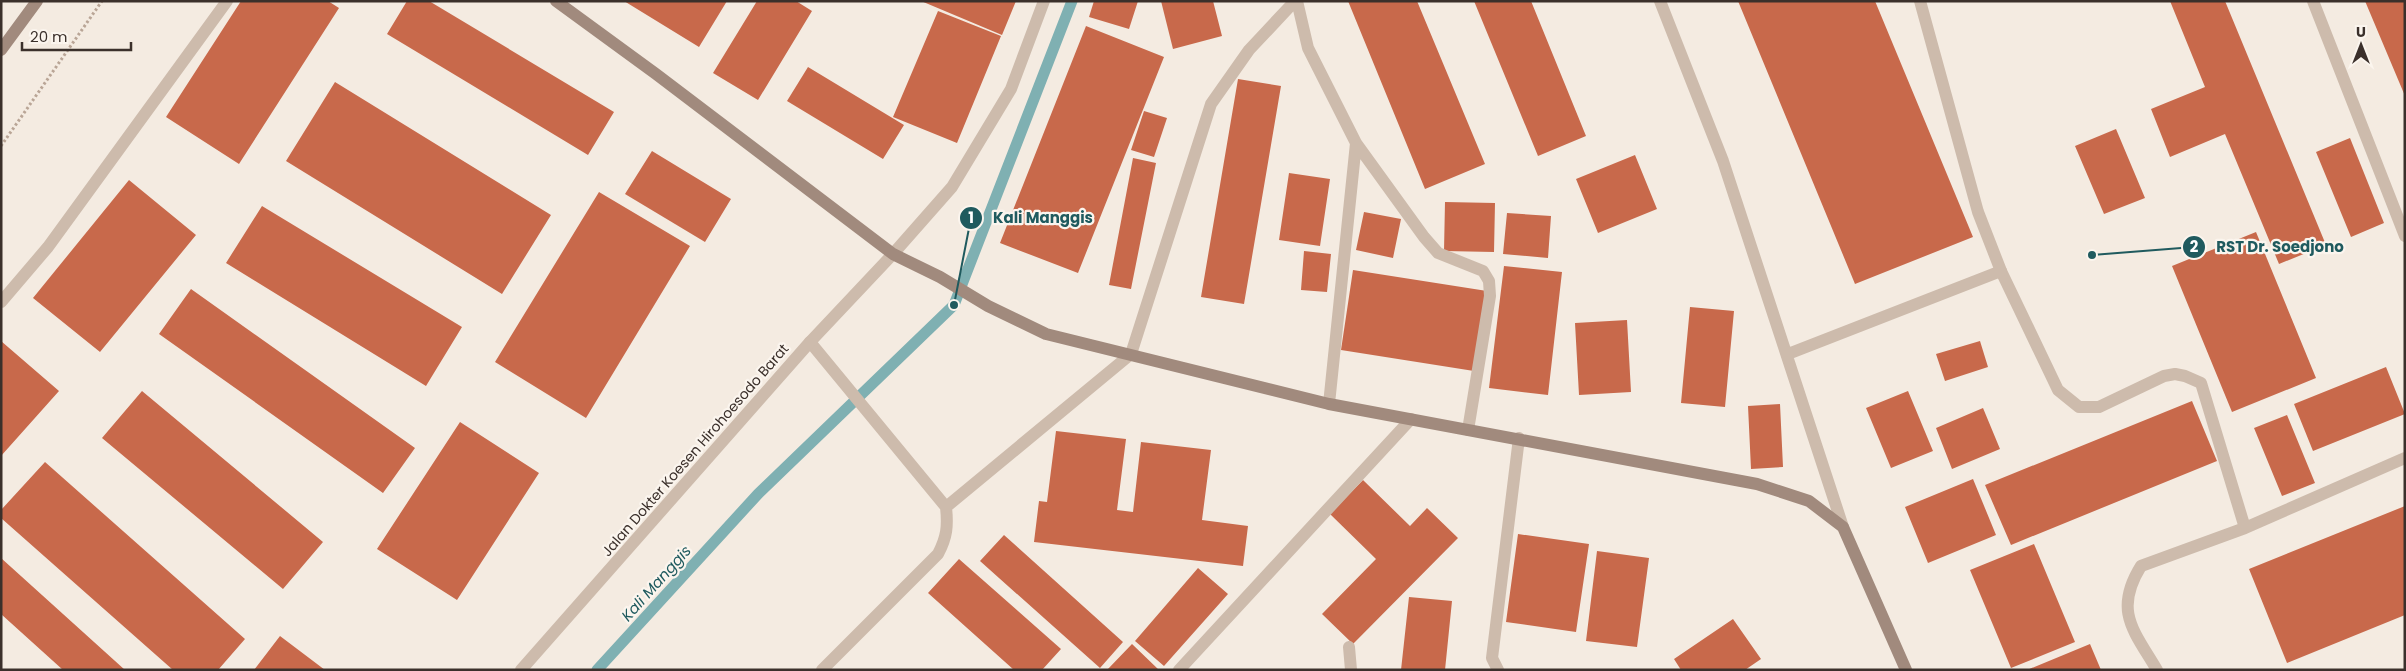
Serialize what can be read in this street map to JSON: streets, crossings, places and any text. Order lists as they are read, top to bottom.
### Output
{
  "streets": {
    "street": ["Jalan Dokter Koesen Hirohoesodo Barat"]
  },
  "water": ["Kali Manggis"],
  "places": ["RST Dr. Soedjono", "Kali Manggis"],
  "scale_bar": "20 m",
  "north": "top"
}
